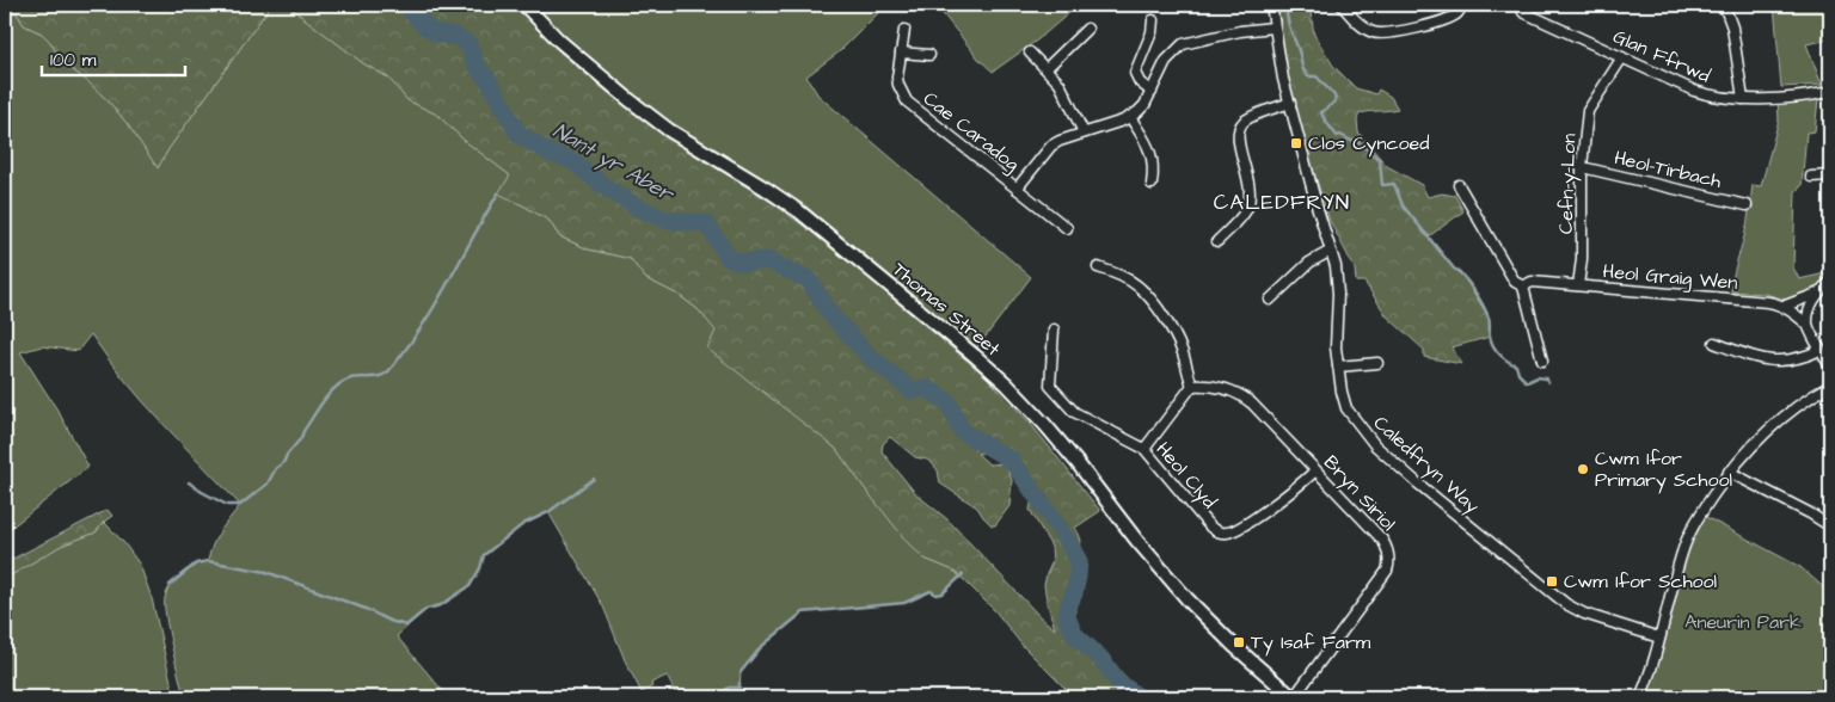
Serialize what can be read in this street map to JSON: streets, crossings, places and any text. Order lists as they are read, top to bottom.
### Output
{
  "streets": {
    "main road": ["Thomas Street"],
    "street": [
      "Glan Ffrwd",
      "Cae Caradog",
      "Heol-Tirbach",
      "Cefn-y-Lon",
      "Heol Graig Wen",
      "Caledfryn Way",
      "Heol Clyd",
      "Bryn Siriol"
    ]
  },
  "crossings": [
    ["Glan Ffrwd", "Cefn-y-Lon"],
    ["Heol-Tirbach", "Cefn-y-Lon"],
    ["Cefn-y-Lon", "Heol Graig Wen"],
    ["Thomas Street", "Bryn Siriol"],
    ["Heol Clyd", "Bryn Siriol"]
  ],
  "districts": ["CALEDFRYN"],
  "water": ["Nant yr Aber"],
  "parks": ["Aneurin Park"],
  "places": {
    "transit": ["Clos Cyncoed", "Cwm Ifor School", "Ty Isaf Farm"],
    "other": ["Cwm Ifor Primary School"]
  },
  "scale_bar": "100 m"
}
